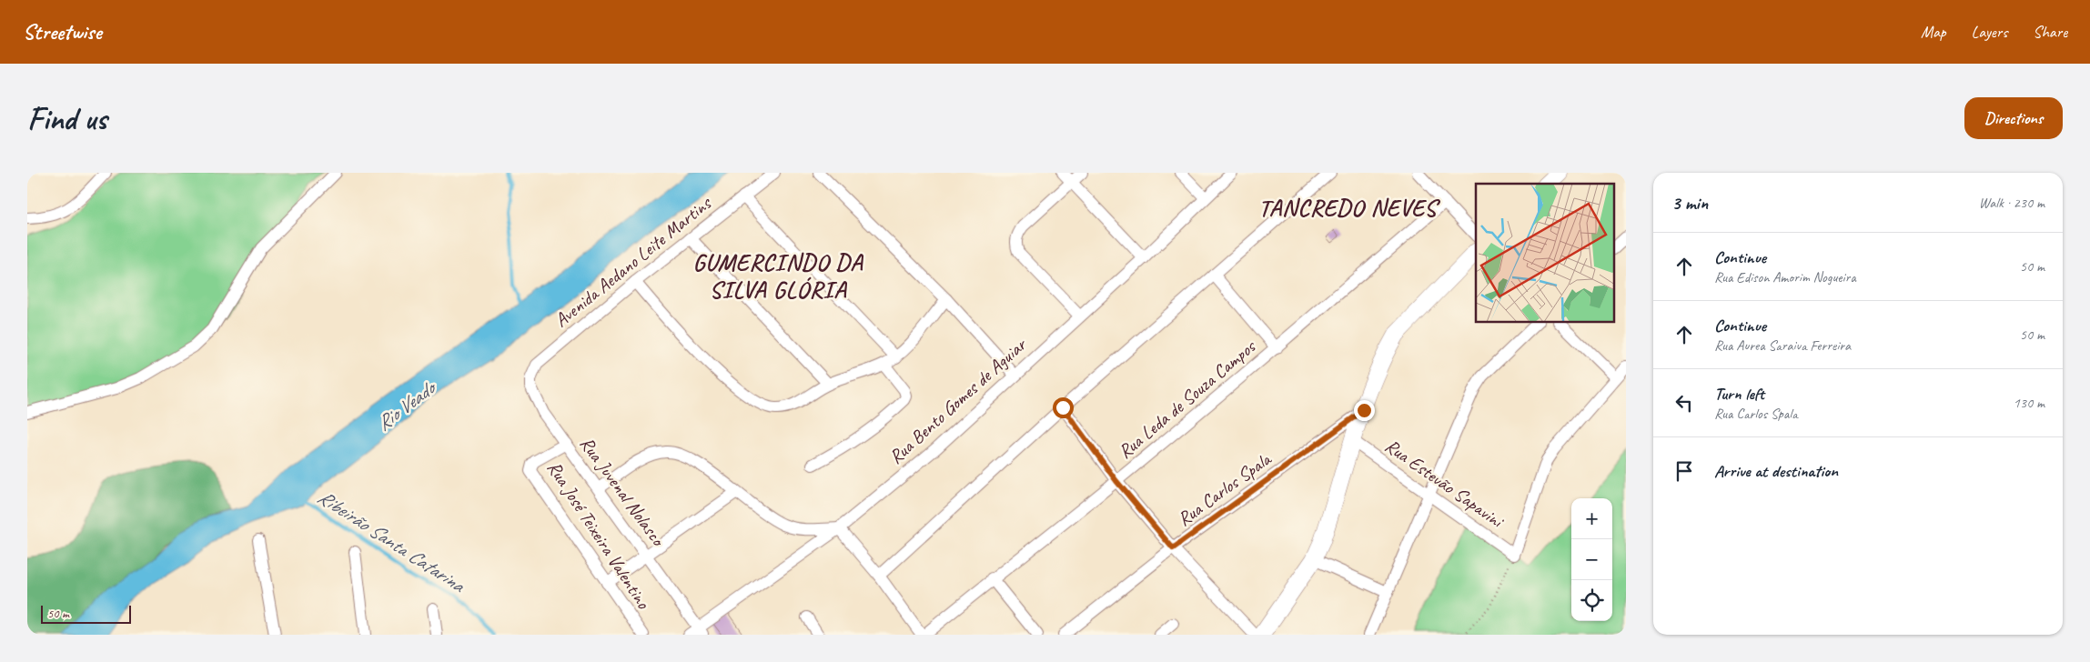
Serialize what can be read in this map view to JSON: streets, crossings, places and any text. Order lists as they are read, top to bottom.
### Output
{
  "streets": {
    "street": [
      "Avenida Aedano Leite Martins",
      "Rua Leda de Souza Campos",
      "Rua Bento Gomes de Aguiar",
      "Rua Estevão Sapavini",
      "Rua Carlos Spala",
      "Rua Juvenal Nolasco",
      "Rua José Teixeira Valentino"
    ]
  },
  "crossings": [
    ["Avenida Aedano Leite Martins", "Rua Juvenal Nolasco"],
    ["Rua Bento Gomes de Aguiar", "Rua Juvenal Nolasco"],
    ["Rua Juvenal Nolasco", "Rua José Teixeira Valentino"]
  ],
  "districts": ["TANCREDO NEVES", "GUMERCINDO DA SILVA GLÓRIA"],
  "water": ["Rio Veado", "Ribeirão Santa Catarina"],
  "scale_bar": "50 m",
  "page": {
    "header": "Streetwise",
    "nav": ["Map", "Layers", "Share"],
    "buttons": "Directions",
    "title": "Find us",
    "heading": ["3 min", "Walk · 230 m"],
    "list": [
      ["Continue", "Rua Edison Amorim Nogueira", "50 m"],
      ["Continue", "Rua Aurea Saraiva Ferreira", "50 m"],
      ["Turn left", "Rua Carlos Spala", "130 m"],
      "Arrive at destination"
    ],
    "map_buttons": ["+", "−"],
    "scale": "50 m"
  }
}
